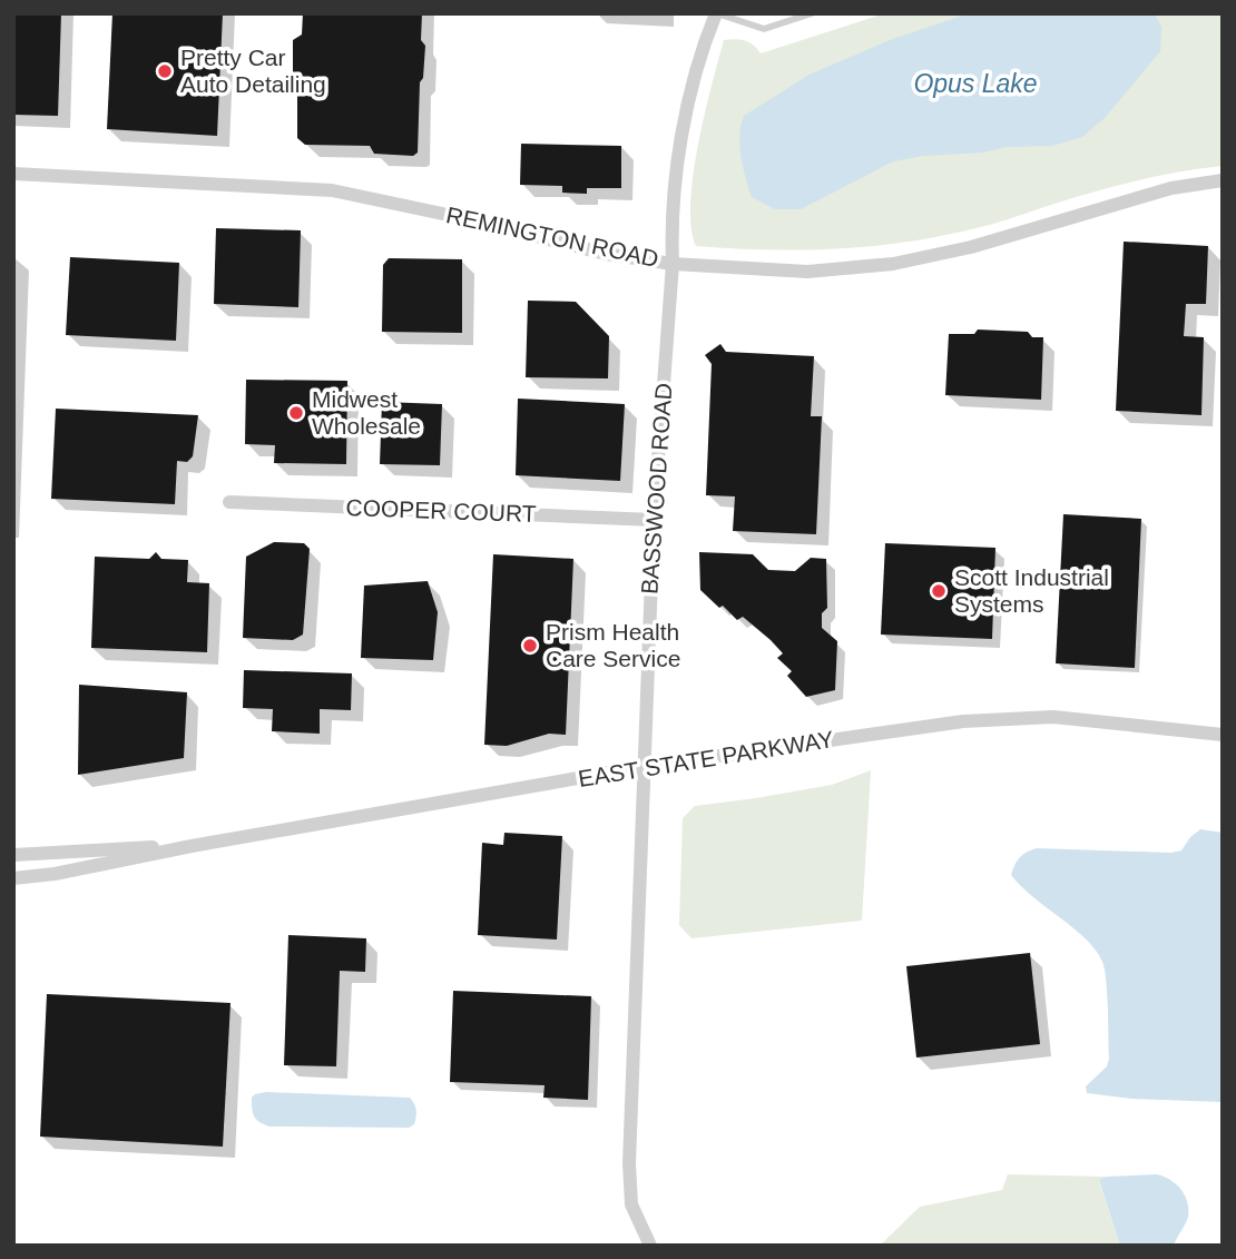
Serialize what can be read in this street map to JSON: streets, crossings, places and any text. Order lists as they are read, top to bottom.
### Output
{
  "streets": {
    "street": [
      "REMINGTON ROAD",
      "BASSWOOD ROAD",
      "COOPER COURT",
      "EAST STATE PARKWAY"
    ]
  },
  "crossings": [
    ["REMINGTON ROAD", "BASSWOOD ROAD"],
    ["BASSWOOD ROAD", "COOPER COURT"],
    ["BASSWOOD ROAD", "EAST STATE PARKWAY"]
  ],
  "water": ["Opus Lake"],
  "places": [
    "Pretty Car Auto Detailing",
    "Midwest Wholesale",
    "Scott Industrial Systems",
    "Prism Health Care Service"
  ]
}
